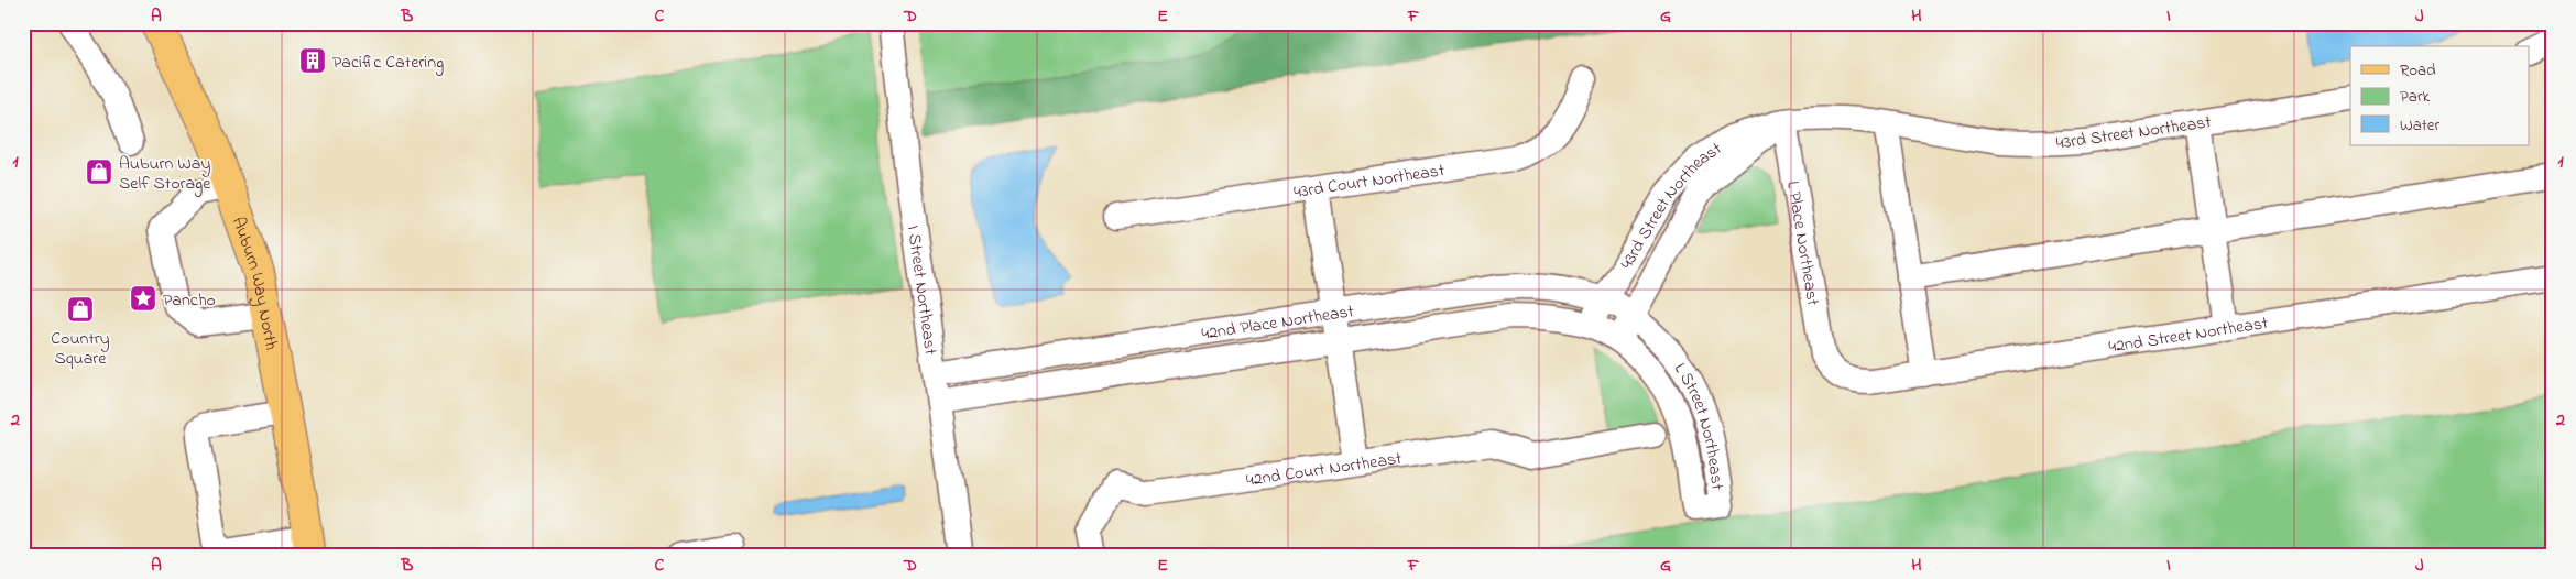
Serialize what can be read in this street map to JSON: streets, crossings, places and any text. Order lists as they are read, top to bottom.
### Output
{
  "streets": {
    "main road": ["Auburn Way North"],
    "street": [
      "43rd Street Northeast",
      "43rd Court Northeast",
      "L Place Northeast",
      "I Street Northeast",
      "42nd Place Northeast",
      "42nd Street Northeast",
      "L Street Northeast",
      "42nd Court Northeast"
    ]
  },
  "crossings": [
    ["43rd Street Northeast", "L Place Northeast"],
    ["43rd Street Northeast", "42nd Place Northeast"],
    ["43rd Street Northeast", "L Street Northeast"],
    ["L Place Northeast", "42nd Street Northeast"],
    ["I Street Northeast", "42nd Place Northeast"],
    ["42nd Place Northeast", "L Street Northeast"]
  ],
  "places": {
    "building": ["Pacific Catering"],
    "shop": ["Auburn Way Self Storage", "Country Square"],
    "place": ["Pancho"]
  },
  "legend": ["Road", "Park", "Water"],
  "grid": {
    "columns": [
      "A",
      "B",
      "C",
      "D",
      "E",
      "F",
      "G",
      "H",
      "I",
      "J"
    ],
    "rows": ["1", "2"]
  }
}
